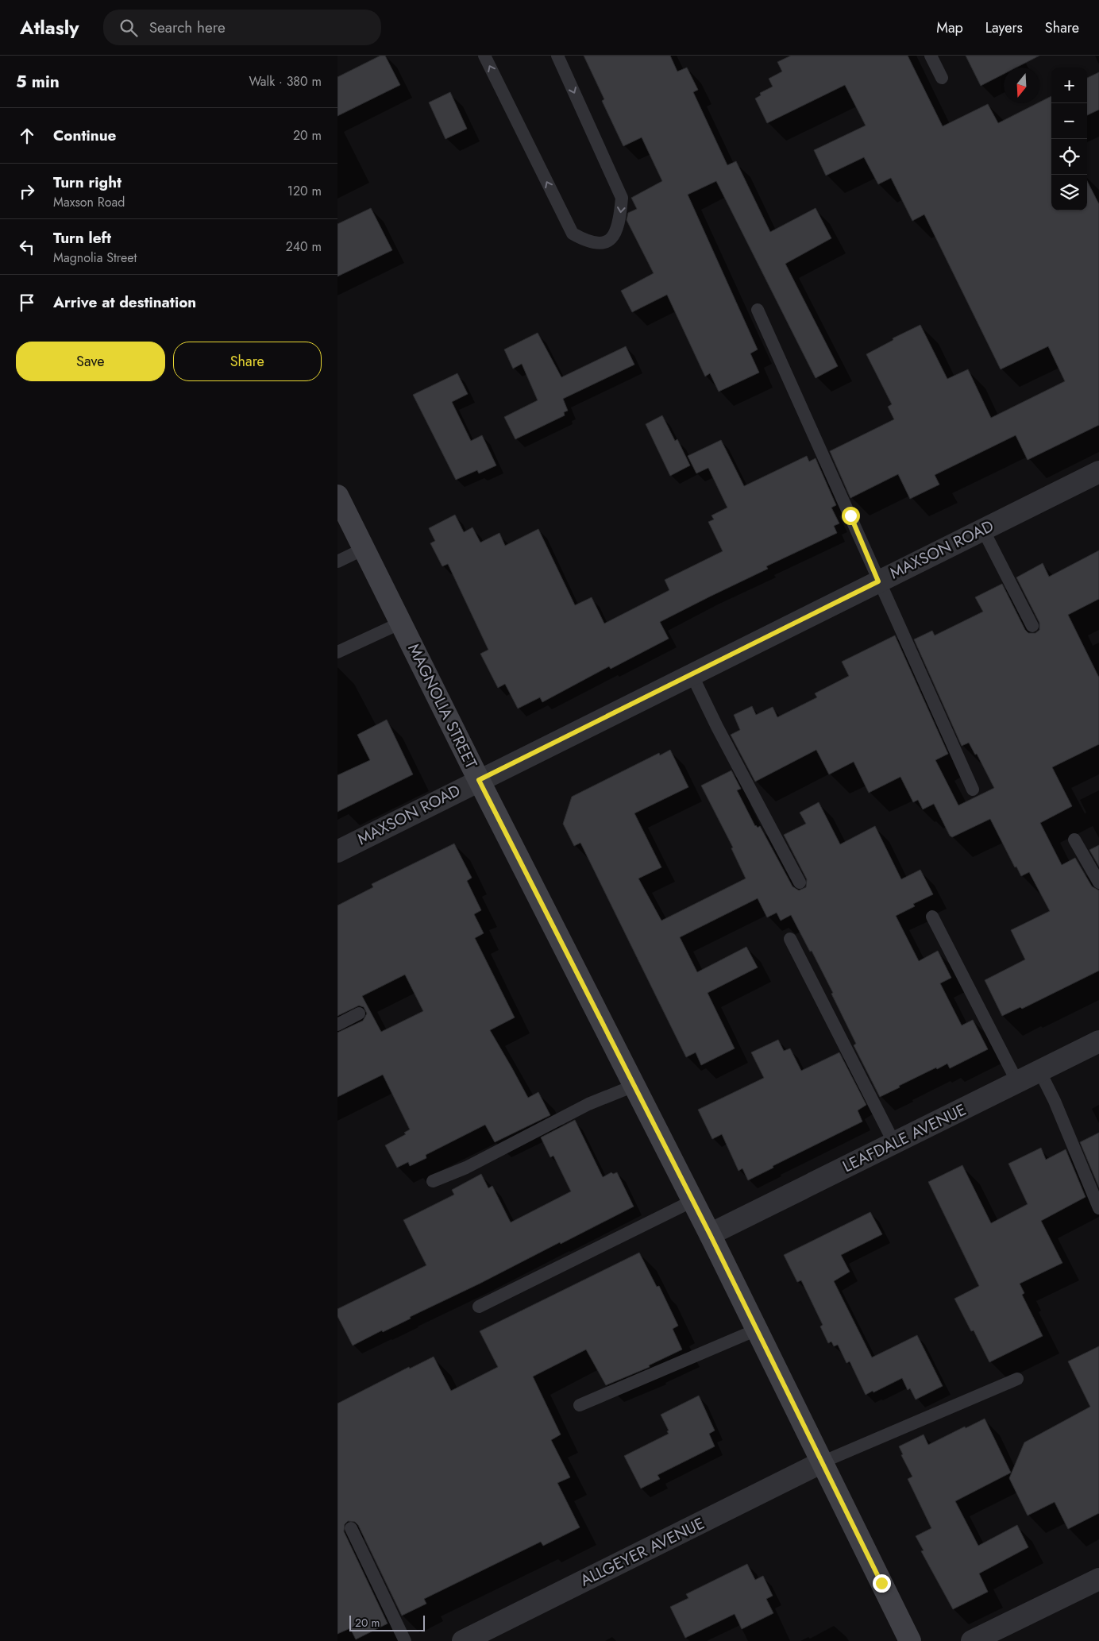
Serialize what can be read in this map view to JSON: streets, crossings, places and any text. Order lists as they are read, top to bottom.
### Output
{
  "streets": {
    "street": [
      "MAXSON ROAD",
      "MAGNOLIA STREET",
      "LEAFDALE AVENUE",
      "ALLGEYER AVENUE"
    ]
  },
  "crossings": [
    ["MAXSON ROAD", "MAGNOLIA STREET"],
    ["MAGNOLIA STREET", "LEAFDALE AVENUE"],
    ["MAGNOLIA STREET", "ALLGEYER AVENUE"]
  ],
  "scale_bar": "20 m",
  "north": "bottom",
  "page": {
    "header": "Atlasly",
    "search": "Search here",
    "nav": ["Map", "Layers", "Share"],
    "heading": ["5 min", "Walk · 380 m"],
    "map_buttons": ["+", "−"],
    "list": [
      ["Continue", "20 m"],
      ["Turn right", "Maxson Road", "120 m"],
      ["Turn left", "Magnolia Street", "240 m"],
      "Arrive at destination"
    ],
    "buttons": ["Save", "Share"],
    "scale": "20 m"
  }
}
